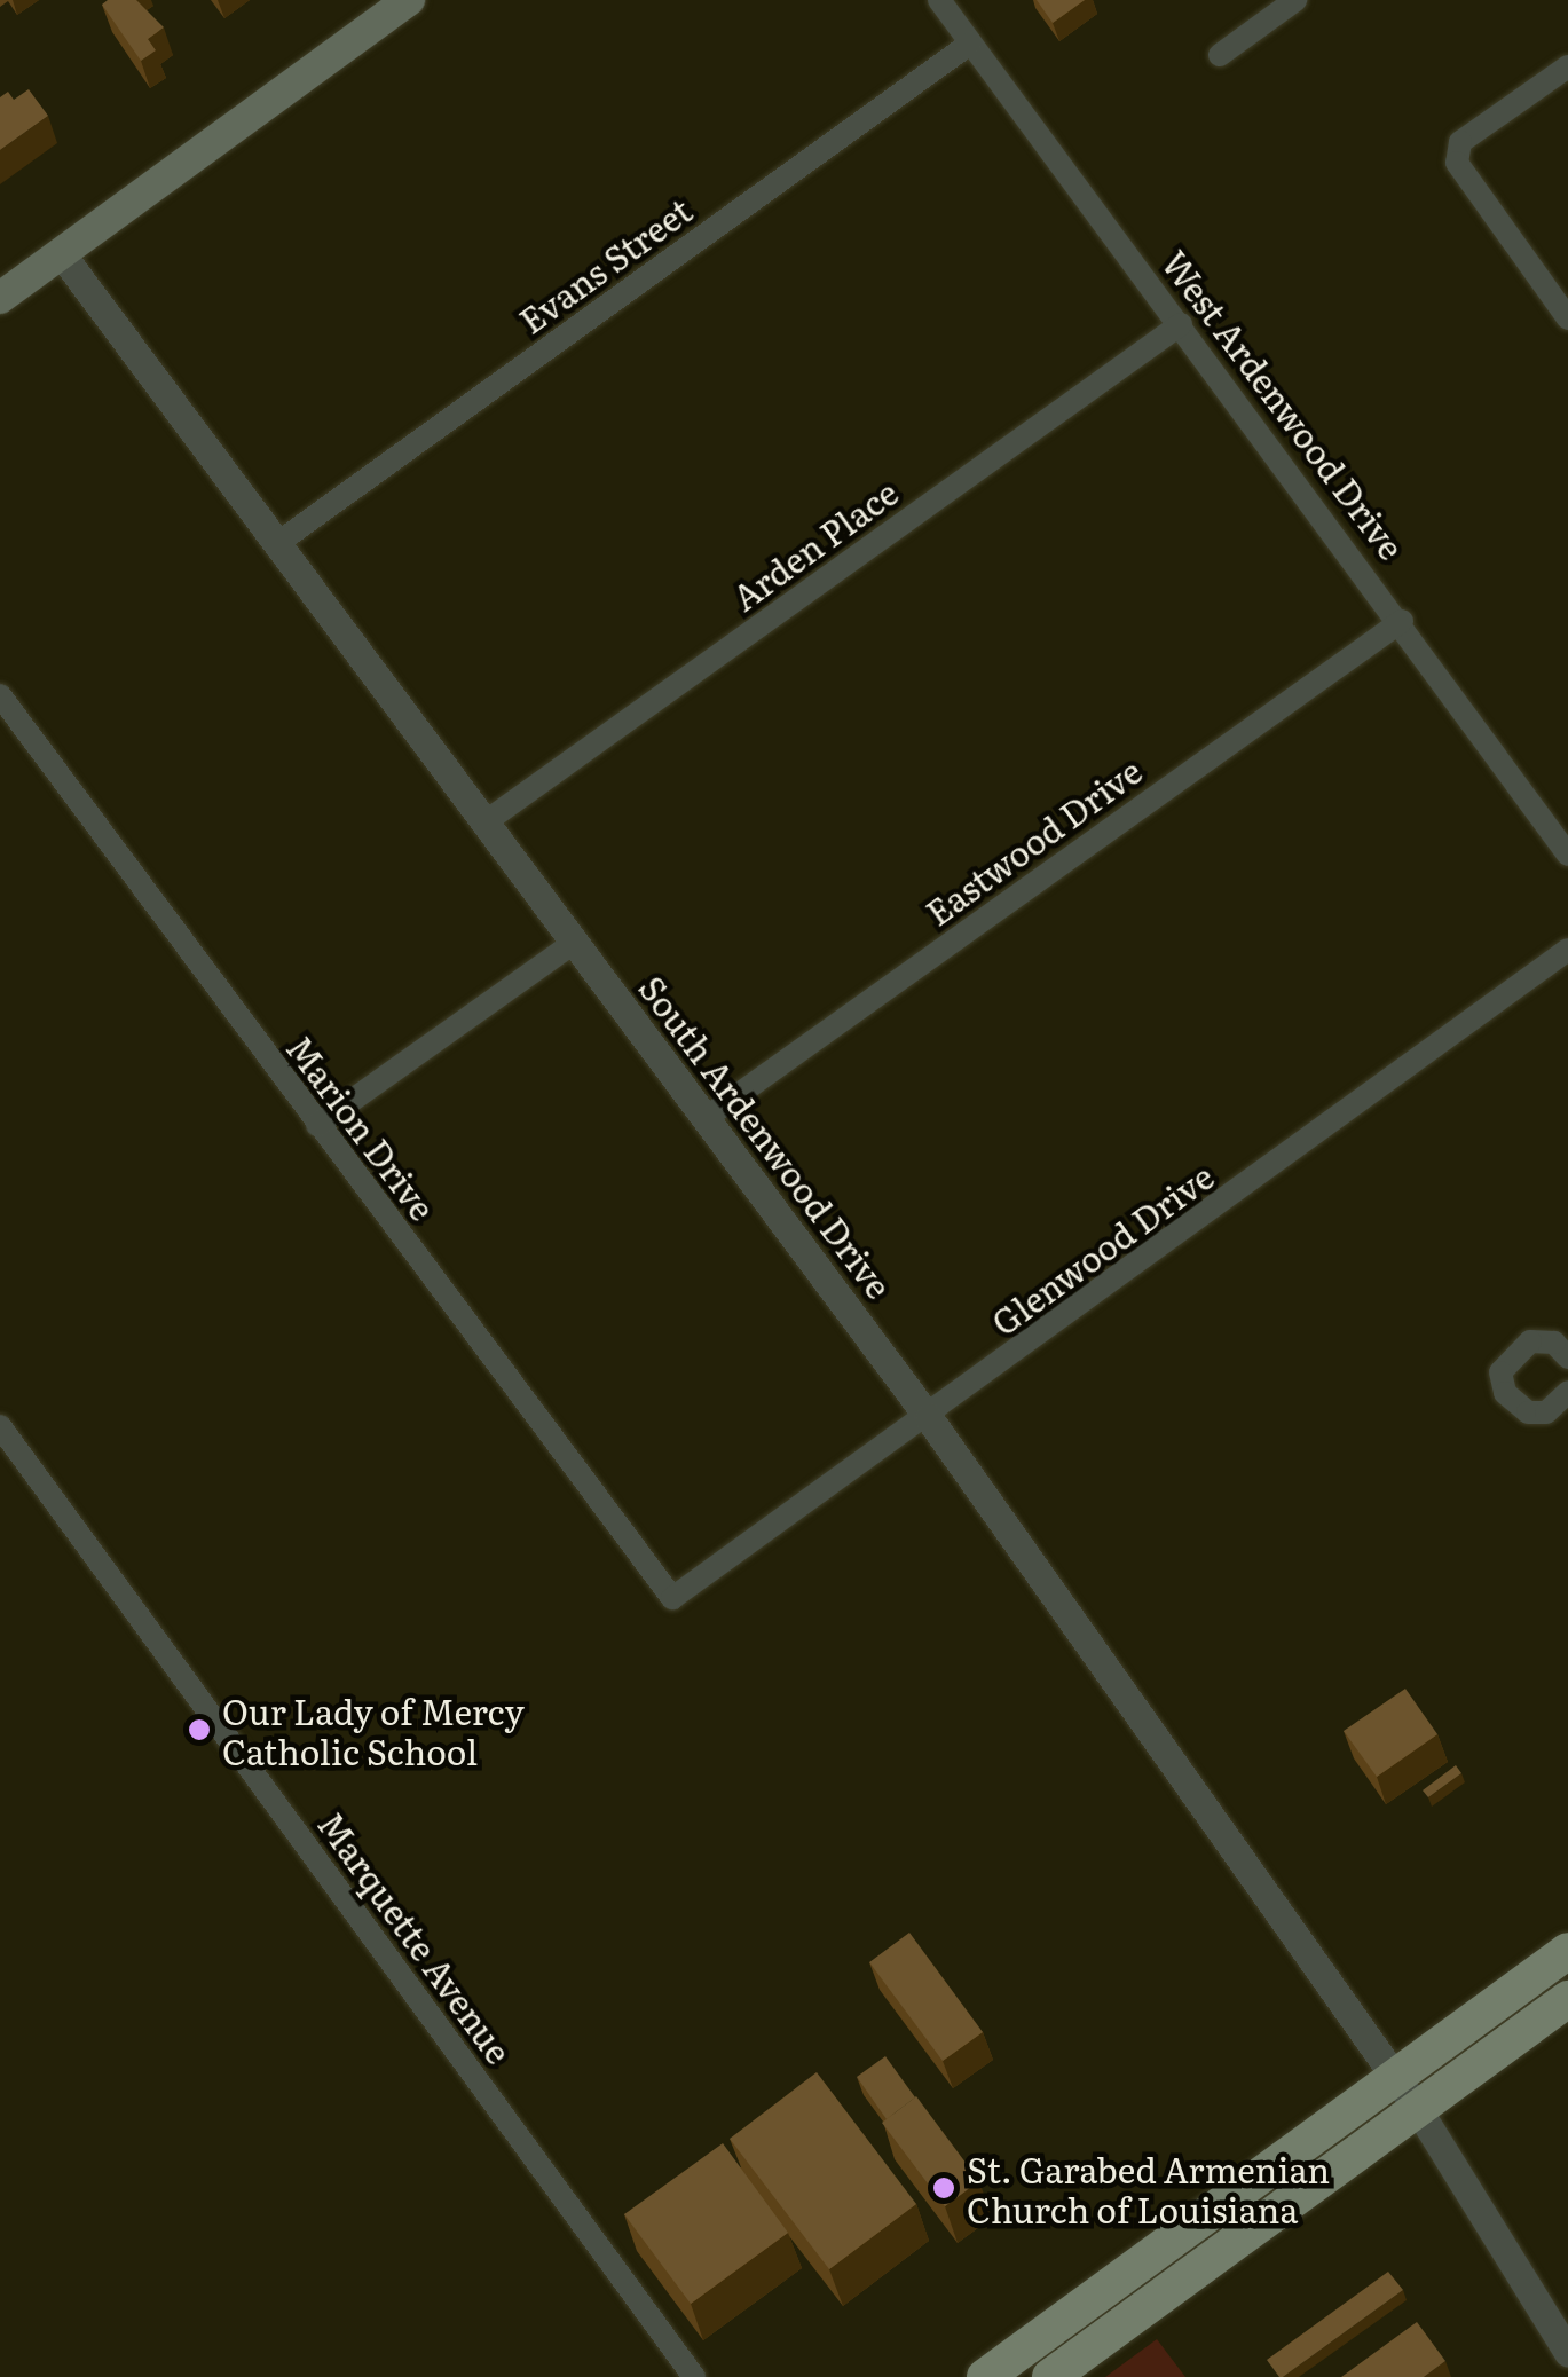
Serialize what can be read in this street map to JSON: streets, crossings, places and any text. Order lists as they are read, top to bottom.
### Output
{
  "streets": {
    "street": [
      "Evans Street",
      "West Ardenwood Drive",
      "Arden Place",
      "Eastwood Drive",
      "Marion Drive",
      "South Ardenwood Drive",
      "Glenwood Drive",
      "Marquette Avenue"
    ]
  },
  "crossings": [
    ["Evans Street", "West Ardenwood Drive"],
    ["Evans Street", "South Ardenwood Drive"],
    ["West Ardenwood Drive", "Arden Place"],
    ["West Ardenwood Drive", "Eastwood Drive"],
    ["Arden Place", "South Ardenwood Drive"],
    ["Eastwood Drive", "South Ardenwood Drive"],
    ["Marion Drive", "Glenwood Drive"],
    ["South Ardenwood Drive", "Glenwood Drive"]
  ],
  "places": ["Our Lady of Mercy Catholic School", "St. Garabed Armenian Church of Louisiana"]
}
